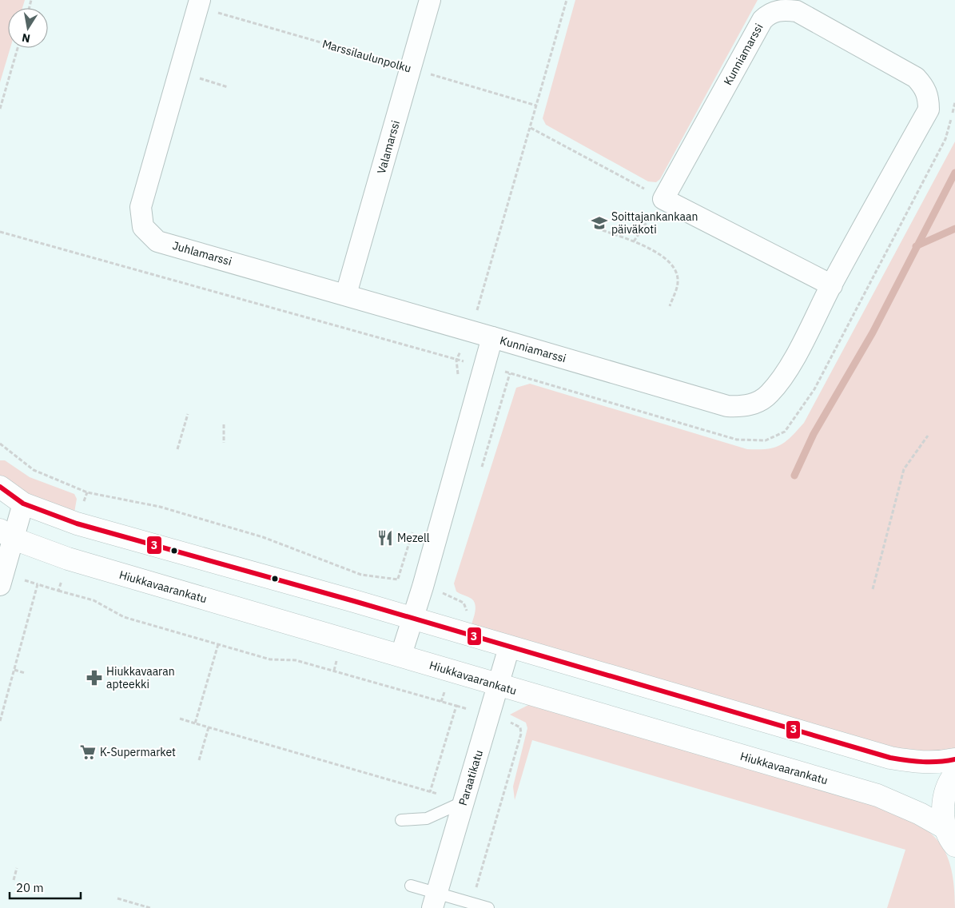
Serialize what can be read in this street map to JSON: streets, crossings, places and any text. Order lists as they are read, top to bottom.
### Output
{
  "streets": {
    "street": [
      "Kunniamarssi",
      "Valamarssi",
      "Juhlamarssi",
      "Hiukkavaarankatu",
      "Paraatikatu"
    ],
    "path": ["Marssilaulunpolku"]
  },
  "crossings": [
    ["Kunniamarssi", "Juhlamarssi"],
    ["Kunniamarssi", "Hiukkavaarankatu"],
    ["Marssilaulunpolku", "Valamarssi"],
    ["Marssilaulunpolku", "Juhlamarssi"],
    ["Valamarssi", "Juhlamarssi"],
    ["Hiukkavaarankatu", "Paraatikatu"]
  ],
  "places": {
    "school or university": ["Soittajankankaan päiväkoti"],
    "restaurant": ["Mezell"],
    "pharmacy": ["Hiukkavaaran apteekki"],
    "supermarket": ["K-Supermarket"]
  },
  "lines": ["transit line 3"],
  "scale_bar": "20 m",
  "north": "bottom"
}
